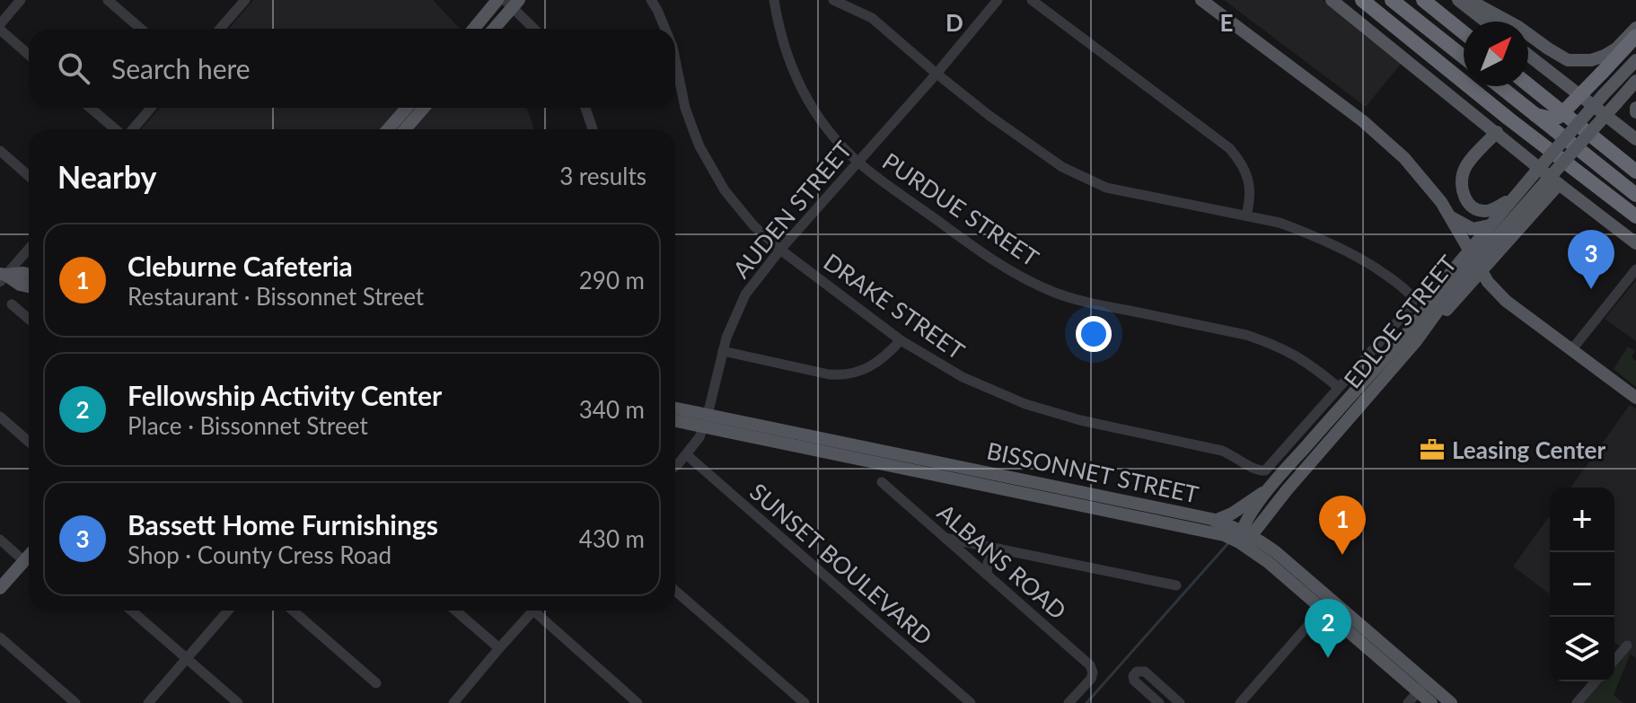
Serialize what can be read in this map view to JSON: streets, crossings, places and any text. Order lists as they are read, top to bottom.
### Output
{
  "streets": {
    "main road": ["EDLOE STREET", "BISSONNET STREET"],
    "street": [
      "AUDEN STREET",
      "PURDUE STREET",
      "DRAKE STREET",
      "ALBANS ROAD",
      "SUNSET BOULEVARD"
    ]
  },
  "crossings": [
    ["AUDEN STREET", "PURDUE STREET"],
    ["AUDEN STREET", "DRAKE STREET"],
    ["AUDEN STREET", "BISSONNET STREET"],
    ["AUDEN STREET", "SUNSET BOULEVARD"],
    ["PURDUE STREET", "EDLOE STREET"],
    ["DRAKE STREET", "EDLOE STREET"],
    ["EDLOE STREET", "BISSONNET STREET"]
  ],
  "places": {
    "office": ["Leasing Center"]
  },
  "north": "top right",
  "page": {
    "search": "Search here",
    "heading": ["Nearby", "3 results"],
    "list": [
      {
        "mark": "1",
        "name": "Cleburne Cafeteria",
        "note": "Restaurant · Bissonnet Street",
        "value": "290 m"
      },
      {
        "mark": "2",
        "name": "Fellowship Activity Center",
        "note": "Place · Bissonnet Street",
        "value": "340 m"
      },
      {
        "mark": "3",
        "name": "Bassett Home Furnishings",
        "note": "Shop · County Cress Road",
        "value": "430 m"
      }
    ],
    "pins": ["3", "1", "2"],
    "map_buttons": ["+", "−"]
  },
  "grid": {
    "columns": ["D", "E"]
  }
}
